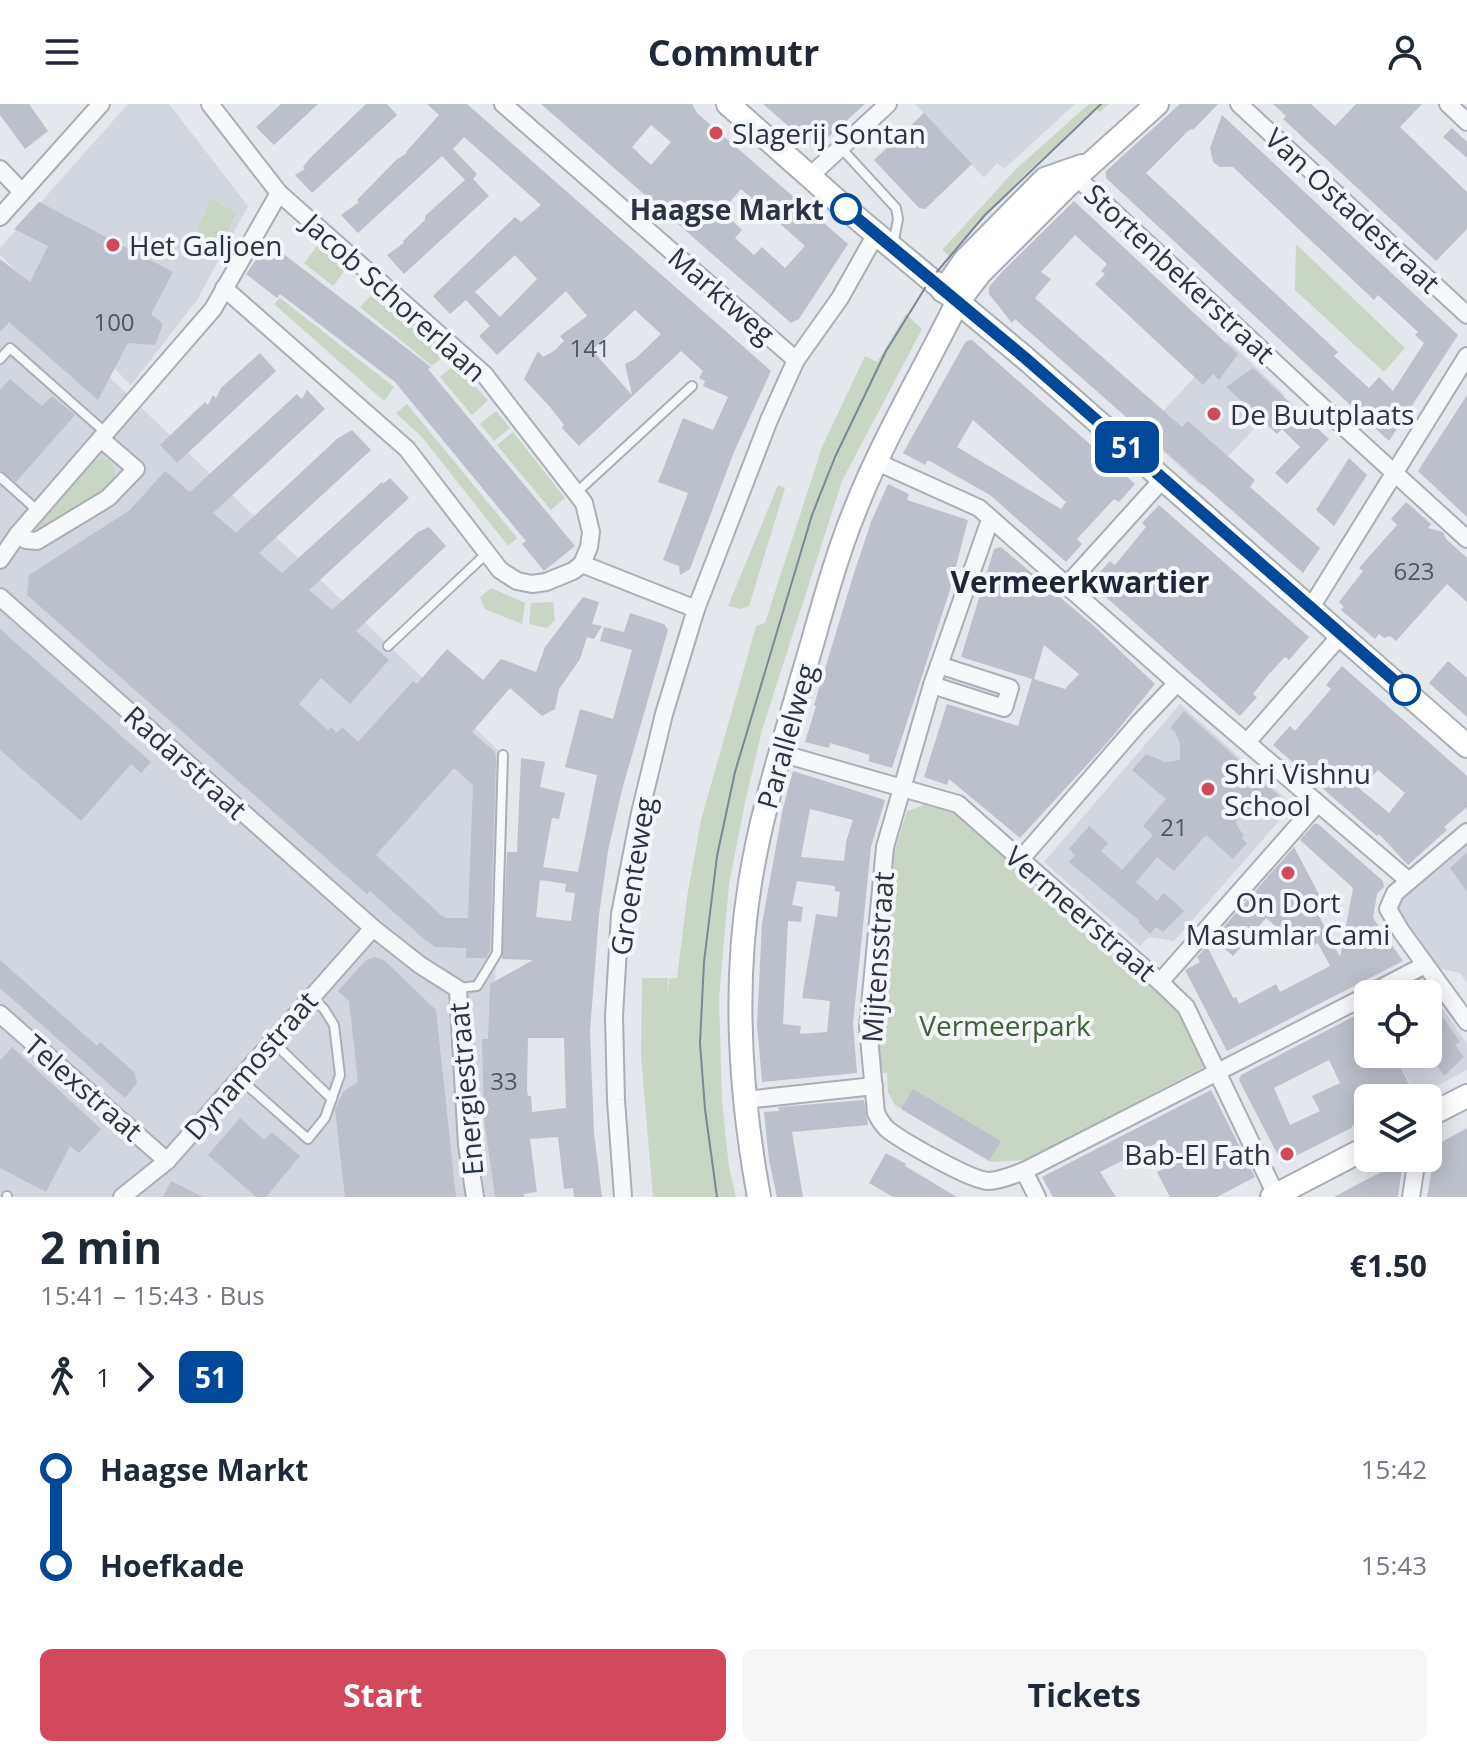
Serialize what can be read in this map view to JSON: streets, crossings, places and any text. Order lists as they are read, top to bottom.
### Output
{
  "streets": {
    "street": [
      "Van Ostadestraat",
      "Stortenbekerstraat",
      "Marktweg",
      "Jacob Schorerlaan",
      "Parallelweg",
      "Radarstraat",
      "Groenteweg",
      "Vermeerstraat",
      "Mijtensstraat",
      "Dynamostraat",
      "Telexstraat",
      "Energiestraat"
    ]
  },
  "crossings": [
    ["Stortenbekerstraat", "Parallelweg"],
    ["Marktweg", "Groenteweg"],
    ["Parallelweg", "Vermeerstraat"],
    ["Radarstraat", "Dynamostraat"],
    ["Radarstraat", "Energiestraat"],
    ["Vermeerstraat", "Mijtensstraat"],
    ["Dynamostraat", "Telexstraat"],
    ["Dynamostraat", "Energiestraat"]
  ],
  "districts": ["Vermeerkwartier"],
  "parks": ["Vermeerpark"],
  "places": [
    "Slagerij Sontan",
    "Haagse Markt",
    "Het Galjoen",
    "De Buutplaats",
    "Shri Vishnu School",
    "On Dort Masumlar Cami",
    "Bab-El Fath"
  ],
  "lines": ["bus line 51"],
  "house_numbers": [
    "100",
    "141",
    "623",
    "21",
    "33"
  ],
  "page": {
    "header": "Commutr",
    "on_map": "51",
    "heading": ["2 min", "15:41 – 15:43 · Bus", "€1.50"],
    "legs": ["1", "51"],
    "list": [
      {
        "name": "Haagse Markt",
        "value": "15:42"
      },
      {
        "name": "Hoefkade",
        "value": "15:43"
      }
    ],
    "buttons": ["Start", "Tickets"]
  }
}
